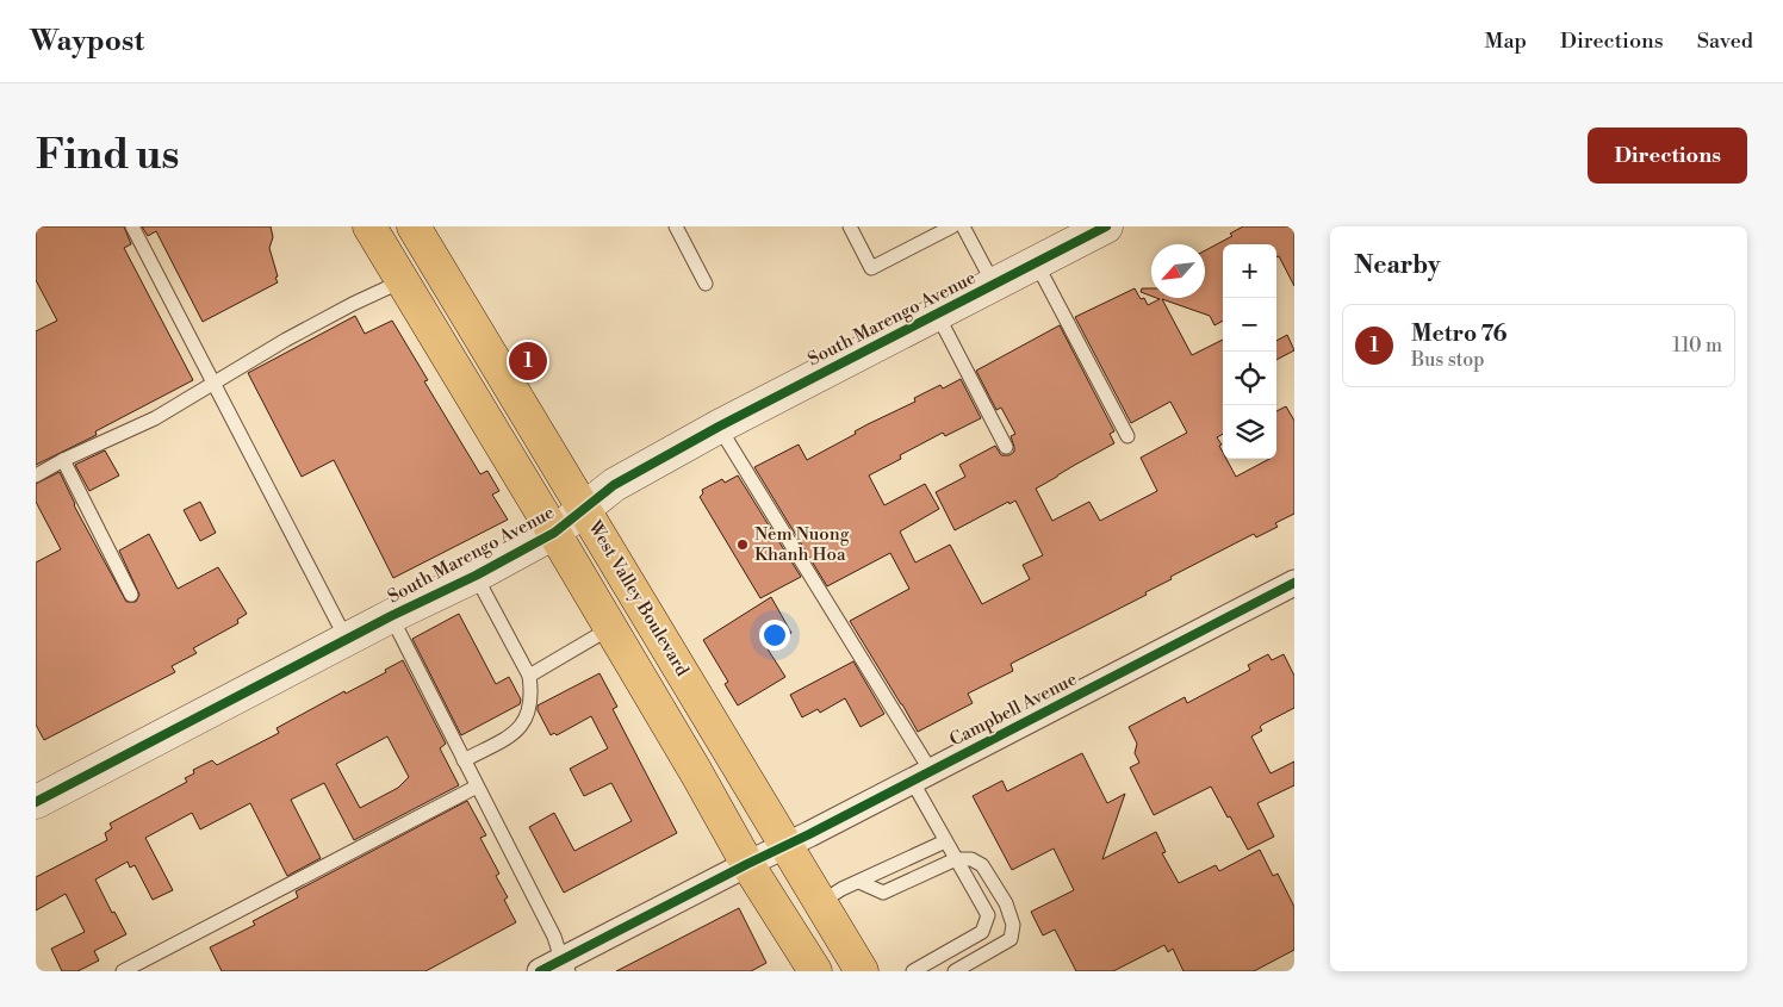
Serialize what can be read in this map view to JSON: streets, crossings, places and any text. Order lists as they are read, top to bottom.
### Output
{
  "streets": {
    "main road": ["West Valley Boulevard"],
    "street": ["South Marengo Avenue", "Campbell Avenue"]
  },
  "crossings": [
    ["South Marengo Avenue", "West Valley Boulevard"],
    ["West Valley Boulevard", "Campbell Avenue"]
  ],
  "places": ["Nem Nuong Khanh Hoa"],
  "north": "bottom left",
  "page": {
    "header": "Waypost",
    "nav": ["Map", "Directions", "Saved"],
    "buttons": "Directions",
    "title": "Find us",
    "heading": "Nearby",
    "map_buttons": ["+", "−"],
    "list": [
      {
        "mark": "1",
        "name": "Metro 76",
        "note": "Bus stop",
        "value": "110 m"
      }
    ],
    "pins": "1"
  }
}
